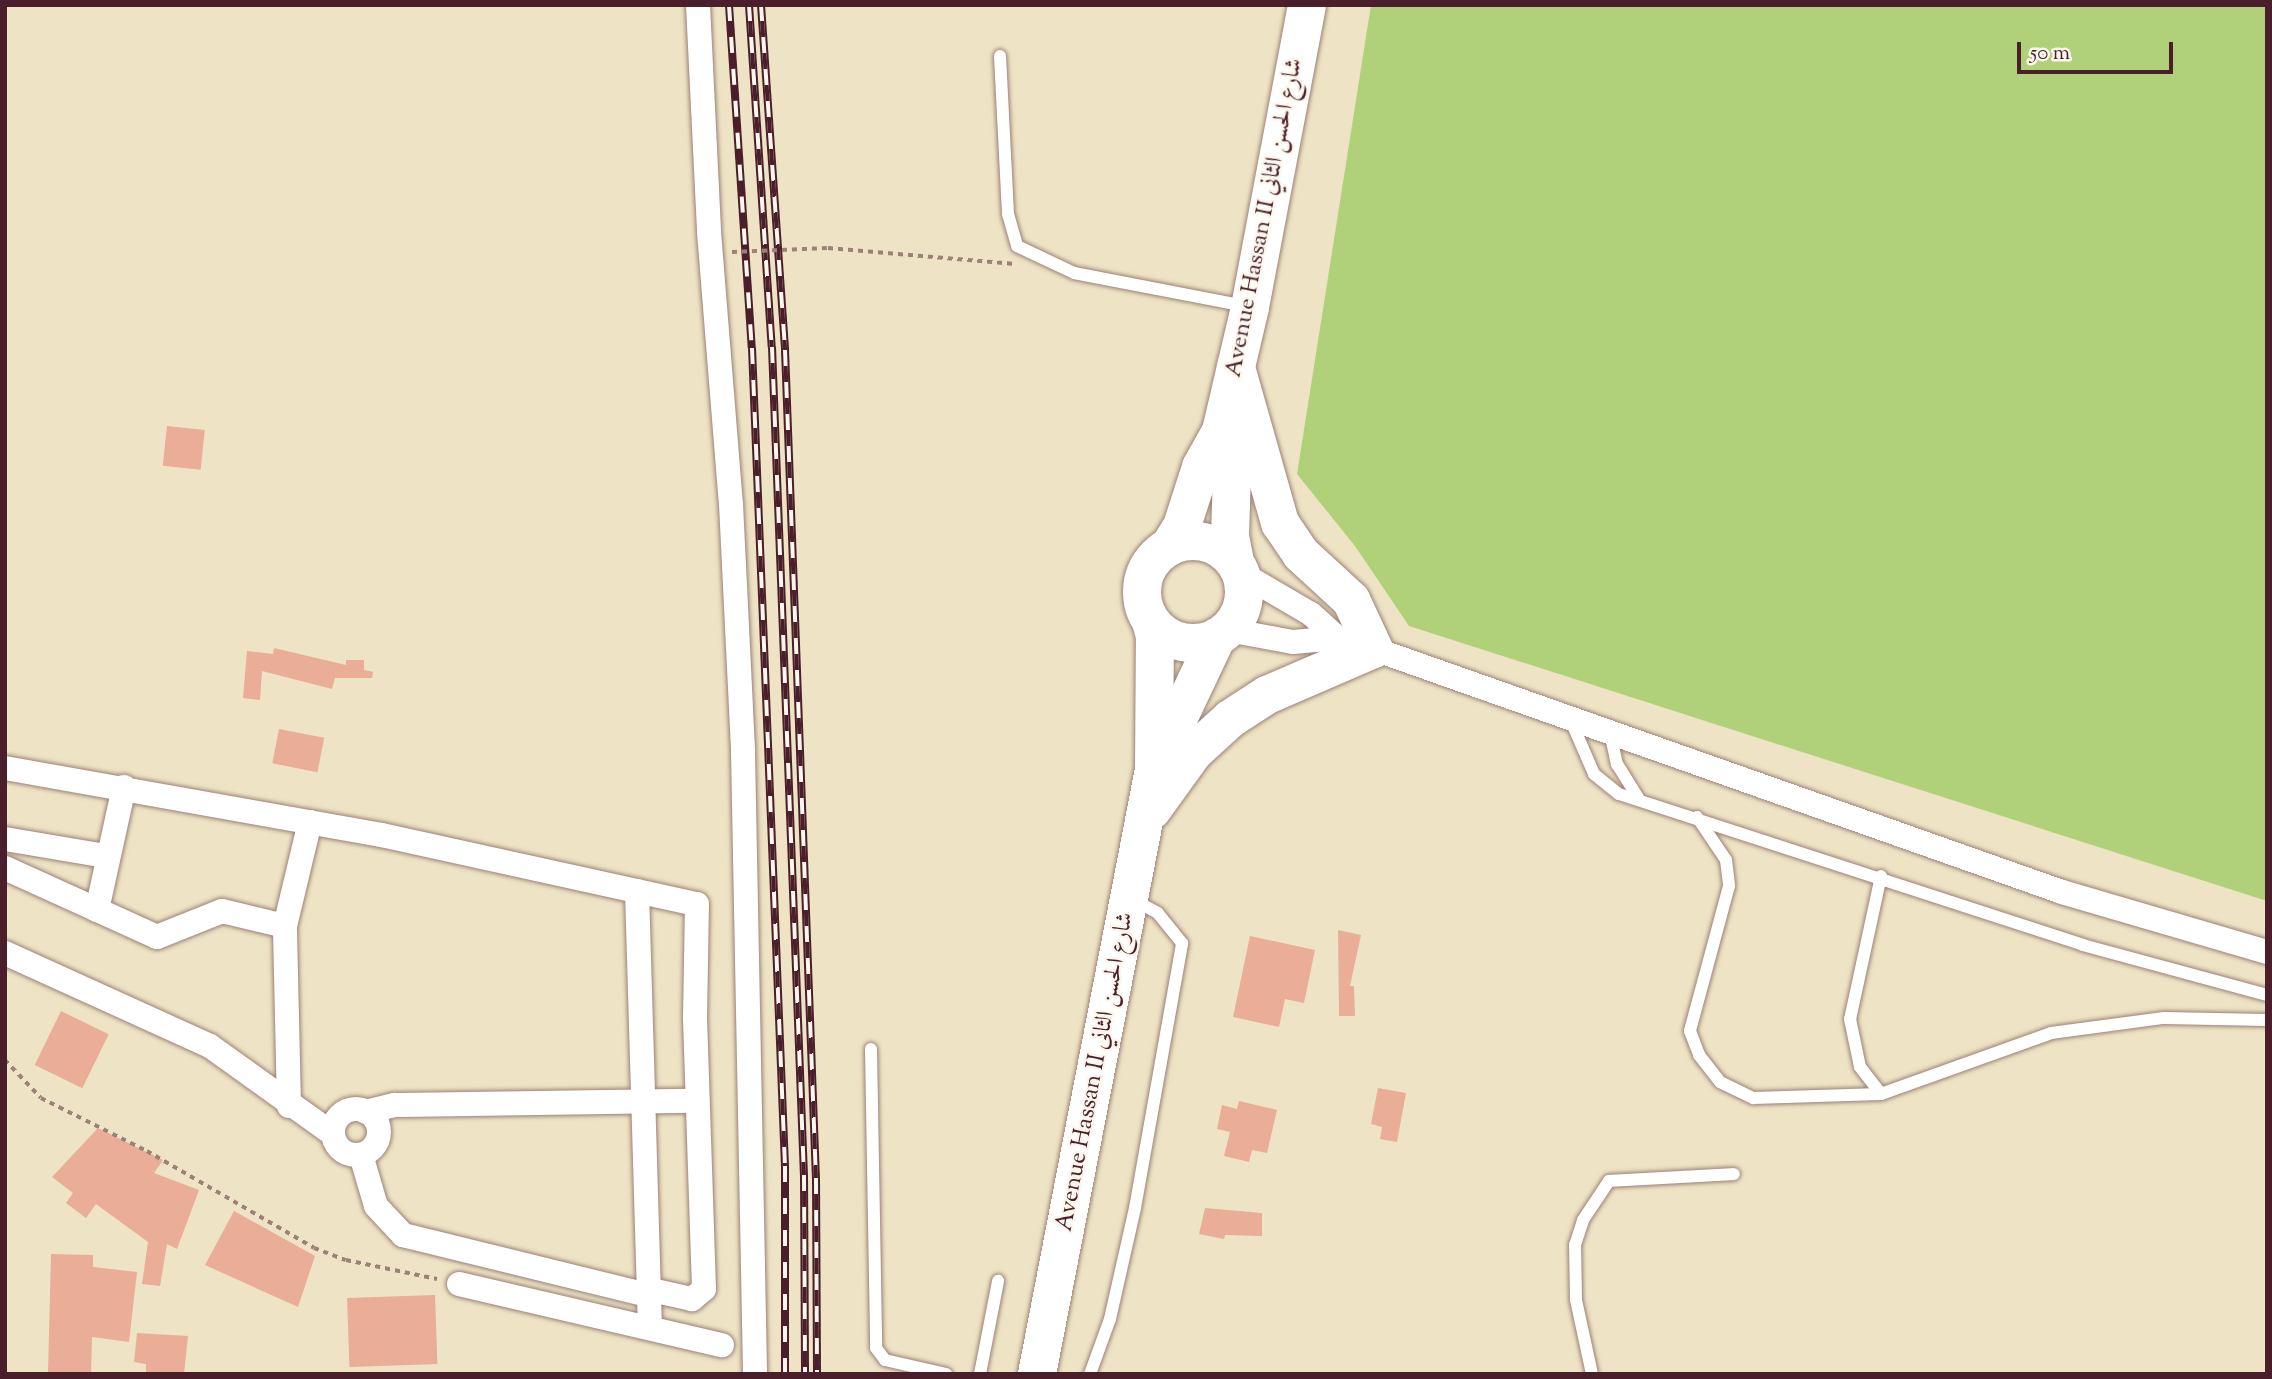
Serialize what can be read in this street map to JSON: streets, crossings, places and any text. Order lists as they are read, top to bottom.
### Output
{
  "streets": {
    "main road": ["Avenue Hassan II شارع الحسن الثاني"]
  },
  "scale_bar": "50 m"
}
